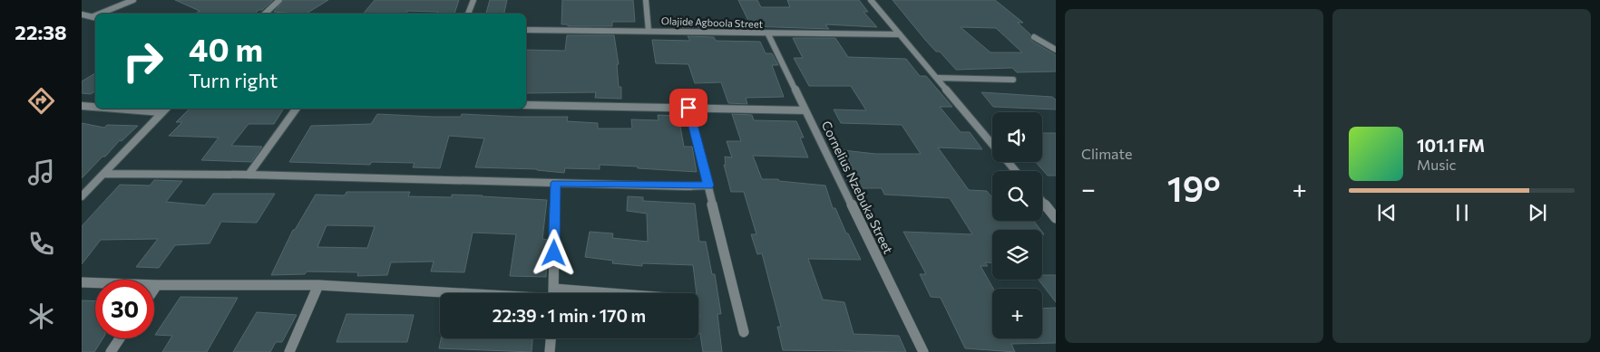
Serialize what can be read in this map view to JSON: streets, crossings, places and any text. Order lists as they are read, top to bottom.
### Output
{
  "streets": {
    "street": ["Olajide Agboola Street", "Cornelius Nzebuka Street"]
  },
  "crossings": [
    ["Olajide Agboola Street", "Cornelius Nzebuka Street"]
  ],
  "page": {
    "tabs": "22:38",
    "tile": "Climate",
    "turn": ["40 m", "Turn right"],
    "map_buttons": "+",
    "song": ["101.1 FM", "Music"],
    "heat": ["−", "19°", "+"],
    "limit": "30",
    "trip": "22:39 · 1 min · 170 m"
  }
}
